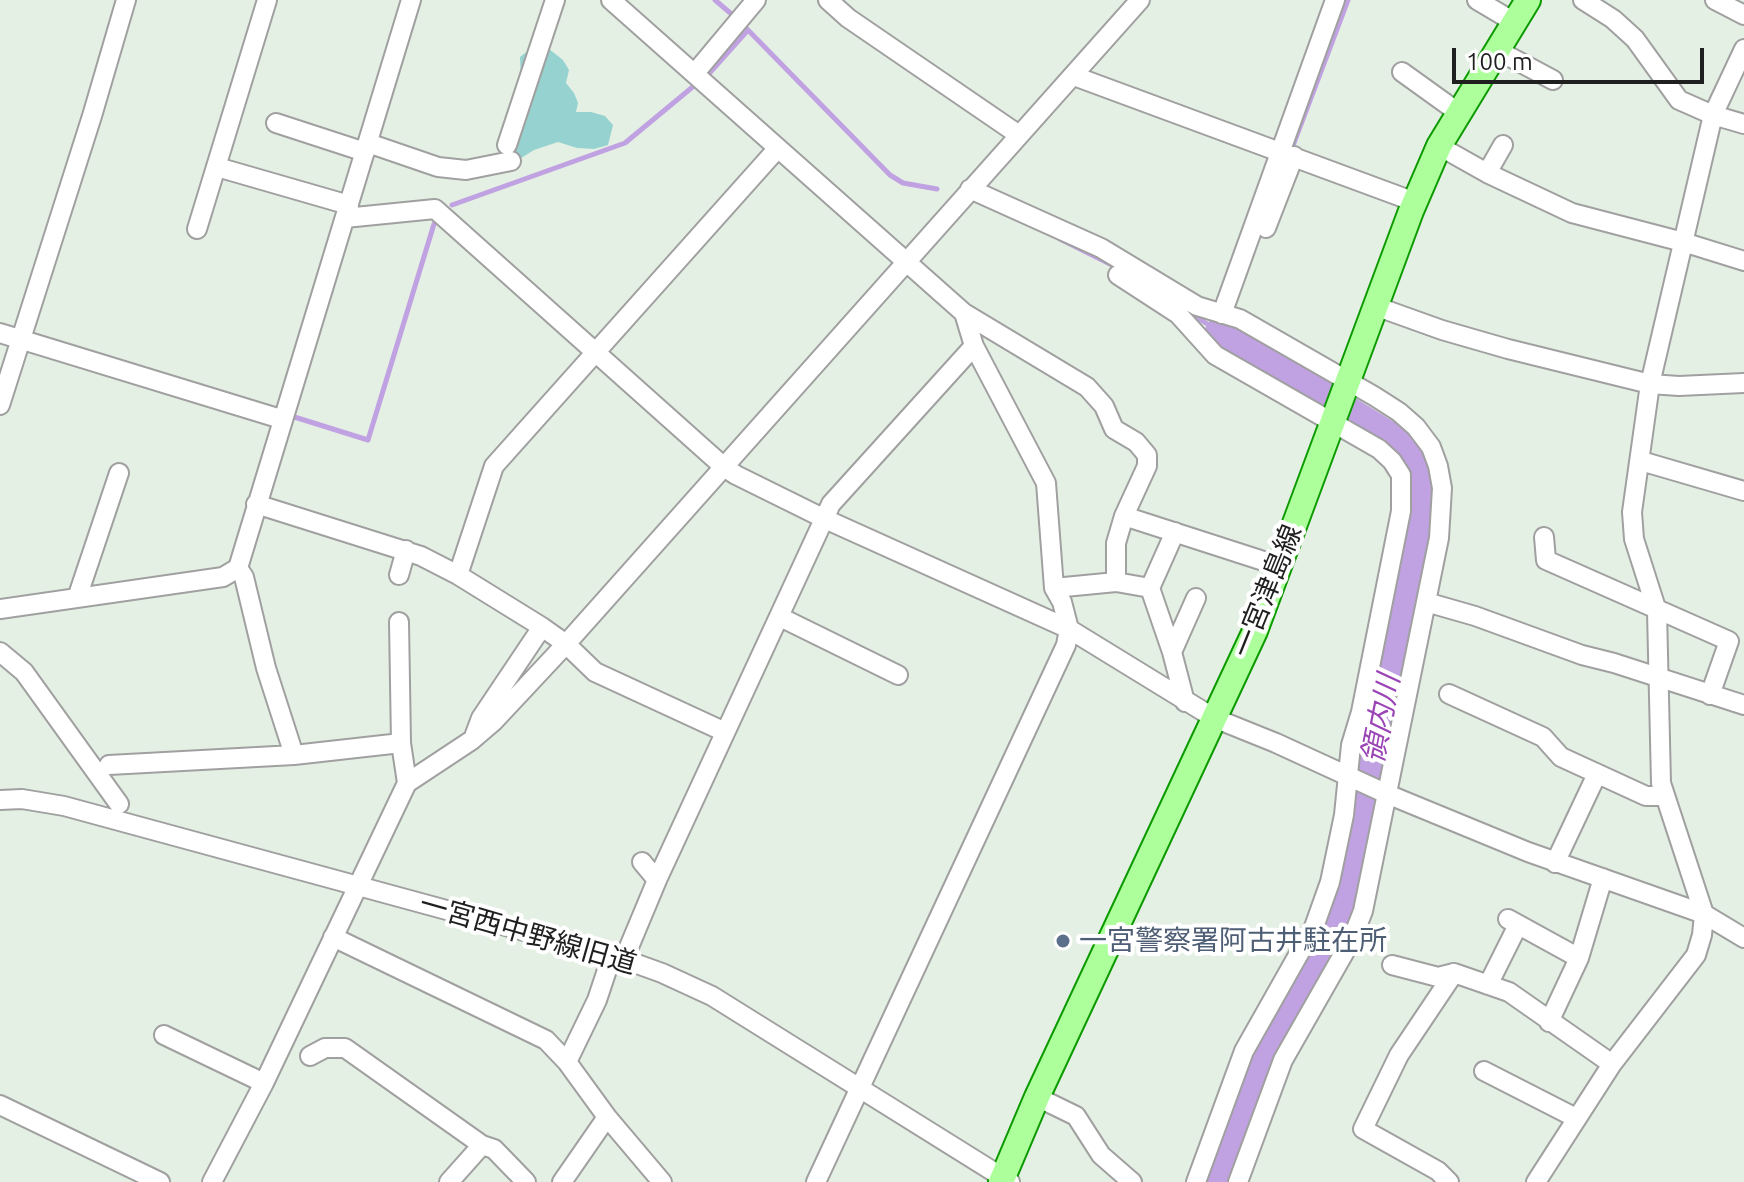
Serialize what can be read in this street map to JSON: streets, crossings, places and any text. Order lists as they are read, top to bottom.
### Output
{
  "streets": {
    "main road": ["一宮津島線"],
    "street": ["一宮西中野線旧道"]
  },
  "crossings": [
    ["一宮津島線", "一宮西中野線旧道"]
  ],
  "water": ["領内川"],
  "places": ["一宮警察署阿古井駐在所"],
  "scale_bar": "100 m"
}
